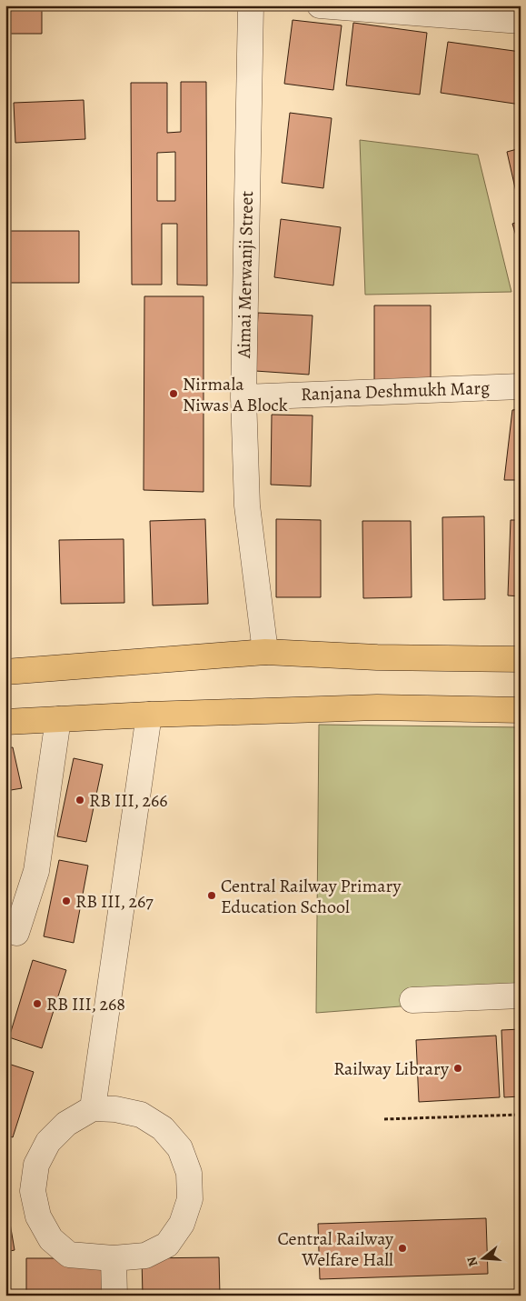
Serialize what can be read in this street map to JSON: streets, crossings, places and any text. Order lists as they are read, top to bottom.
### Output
{
  "streets": {
    "street": ["Aimai Merwanji Street", "Ranjana Deshmukh Marg"]
  },
  "crossings": [
    ["Aimai Merwanji Street", "Ranjana Deshmukh Marg"]
  ],
  "places": [
    "Nirmala Niwas A Block",
    "RB III, 266",
    "Central Railway Primary Education School",
    "RB III, 267",
    "RB III, 268",
    "Railway Library",
    "Central Railway Welfare Hall"
  ],
  "north": "left"
}
